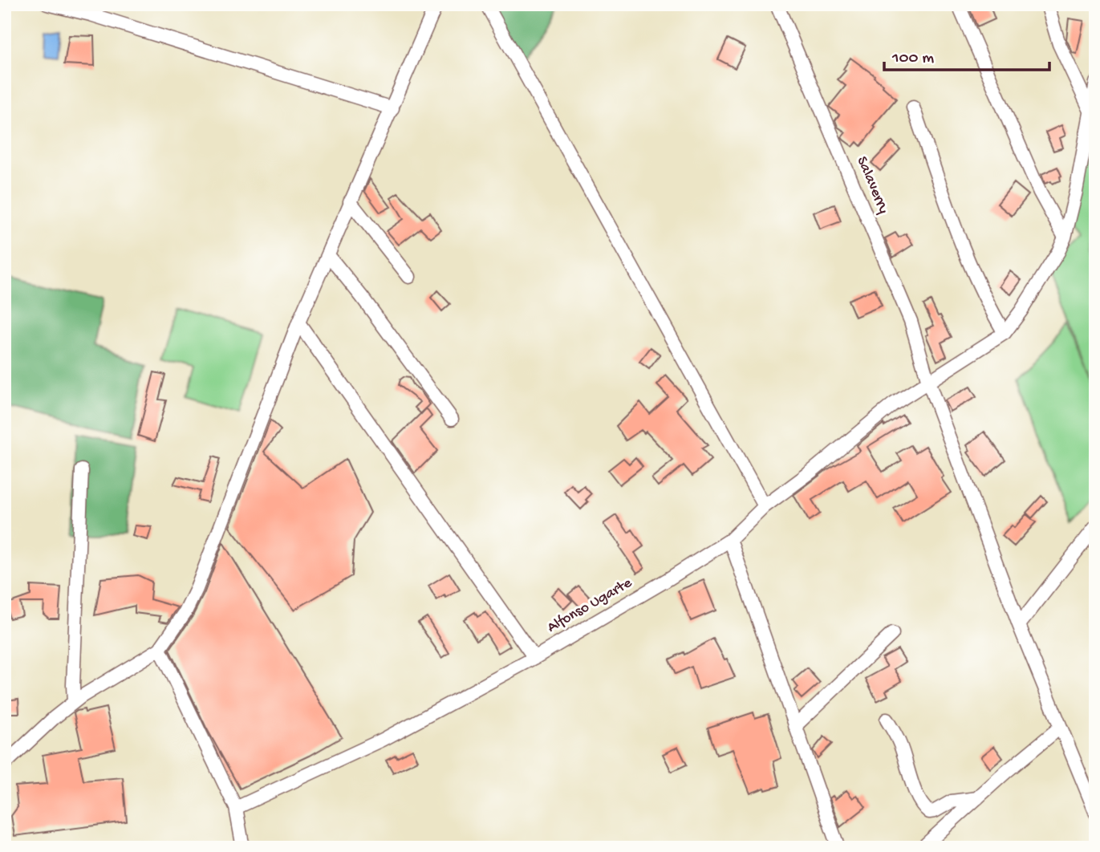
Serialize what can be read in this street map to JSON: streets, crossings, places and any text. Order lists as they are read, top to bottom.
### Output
{
  "streets": {
    "street": ["Salaverry", "Alfonso Ugarte"]
  },
  "crossings": [
    ["Salaverry", "Alfonso Ugarte"]
  ],
  "scale_bar": "100 m"
}
